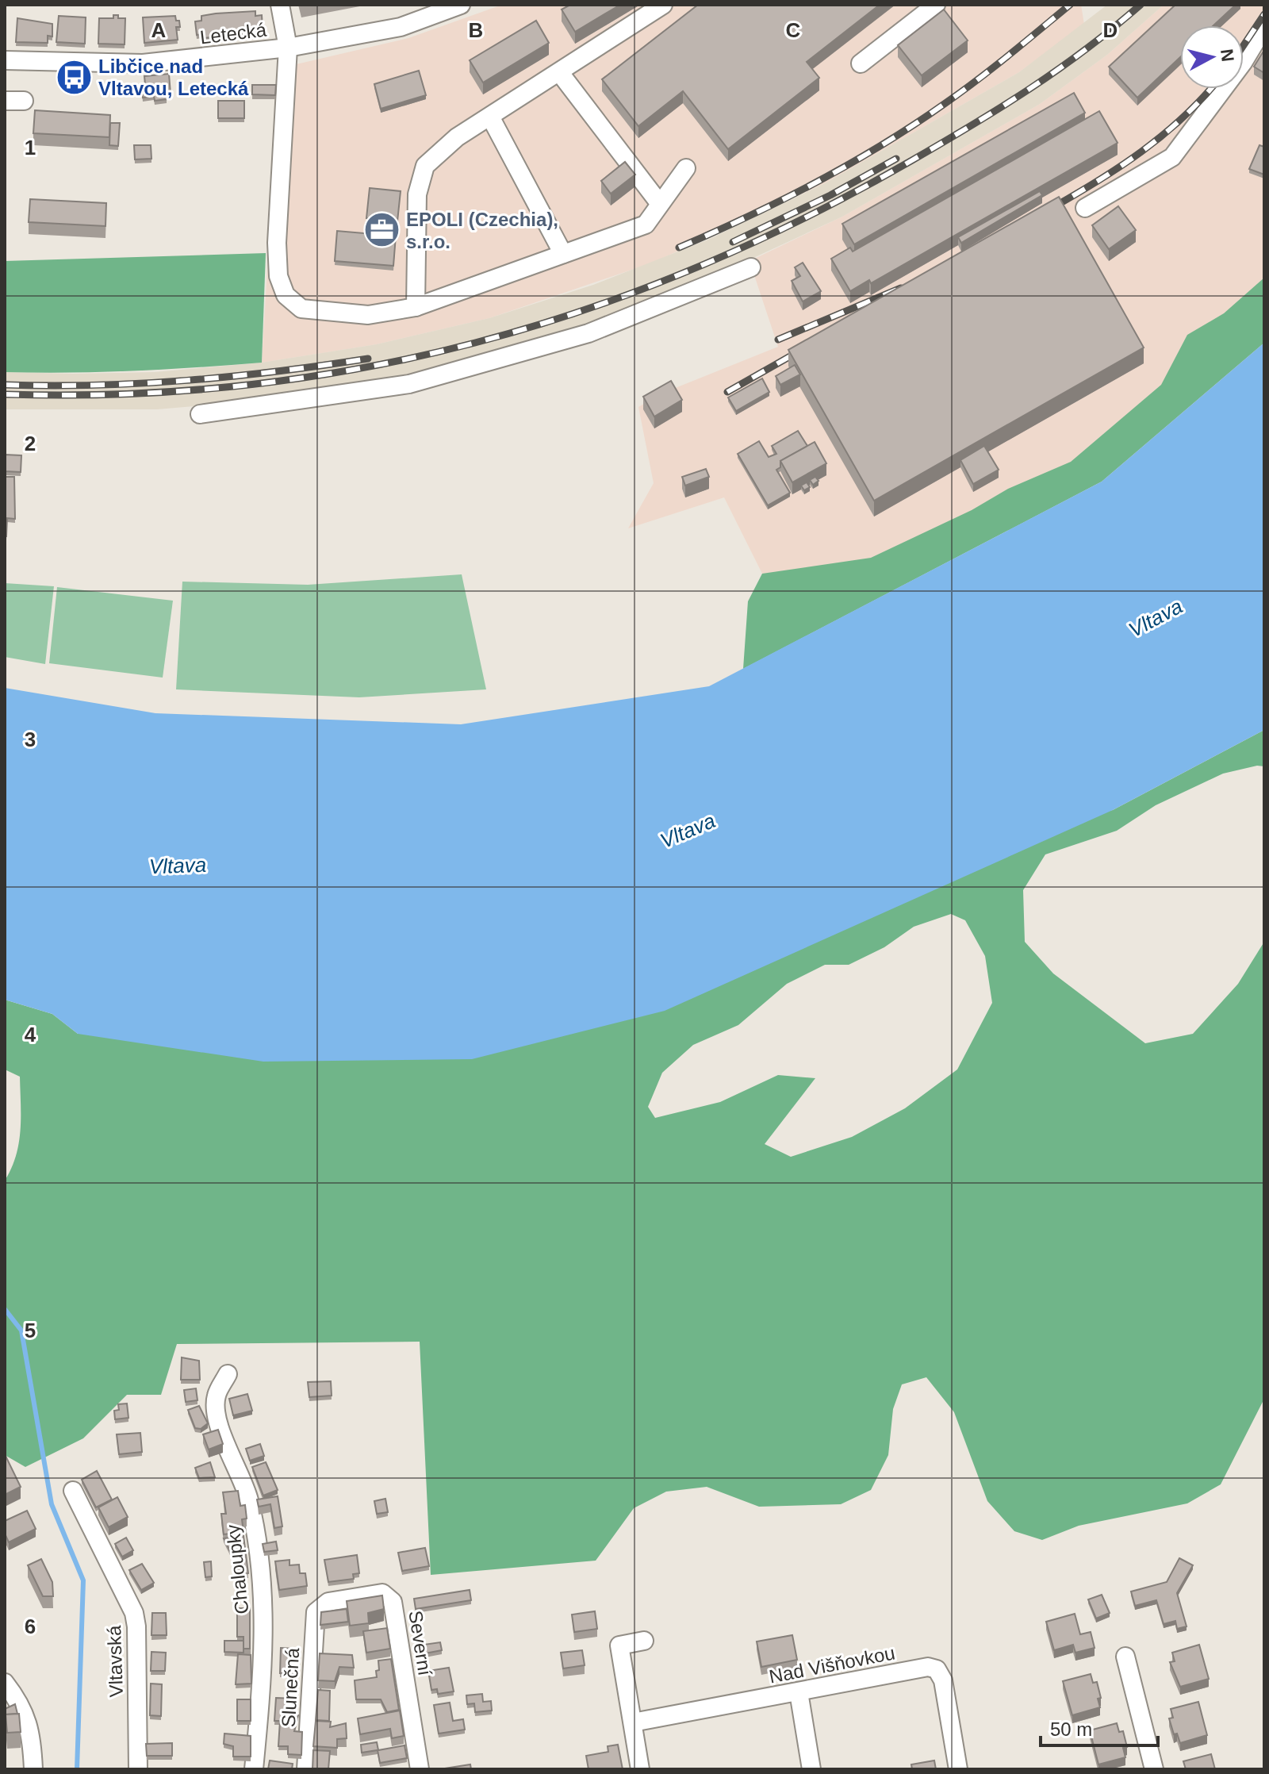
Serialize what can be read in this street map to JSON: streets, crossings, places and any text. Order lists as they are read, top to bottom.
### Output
{
  "streets": {
    "street": [
      "Letecká",
      "Chaloupky",
      "Severní",
      "Vltavská",
      "Nad Višňovkou",
      "Slunečná"
    ]
  },
  "crossings": [
    ["Severní", "Slunečná"]
  ],
  "water": ["Vltava"],
  "places": {
    "bus stop": ["Libčice nad Vltavou, Letecká"],
    "office": ["EPOLI (Czechia), s.r.o."]
  },
  "scale_bar": "50 m",
  "north": "right",
  "grid": {
    "columns": [
      "A",
      "B",
      "C",
      "D"
    ],
    "rows": [
      "1",
      "2",
      "3",
      "4",
      "5",
      "6"
    ]
  }
}
